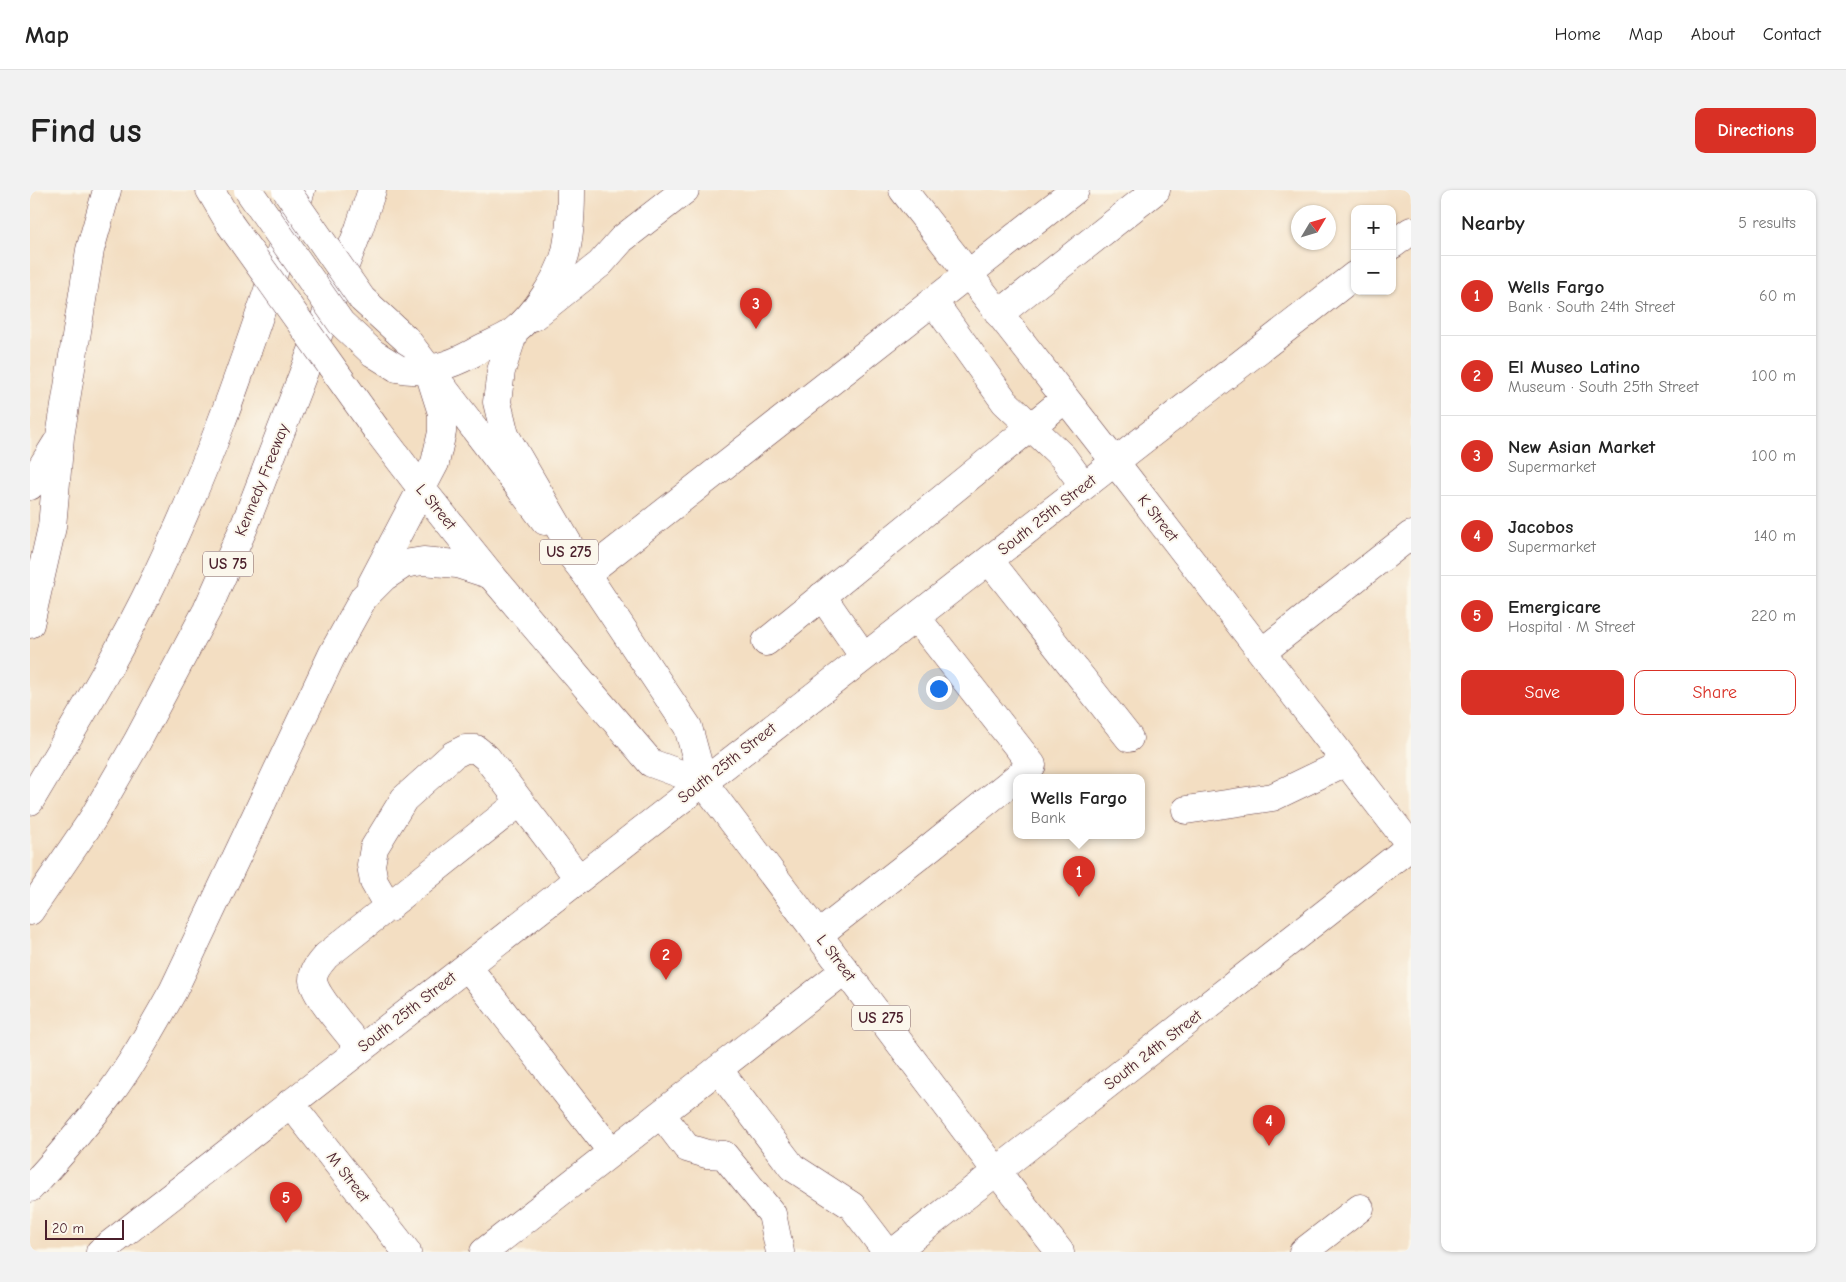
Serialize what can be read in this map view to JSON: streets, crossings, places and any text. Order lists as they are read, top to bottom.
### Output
{
  "streets": {
    "main road": [
      "Kennedy Freeway",
      "L Street",
      "South 25th Street",
      "K Street",
      "US 275",
      "US 75",
      "South 24th Street",
      "M Street"
    ]
  },
  "crossings": [
    ["L Street", "South 25th Street"],
    ["L Street", "South 24th Street"],
    ["South 25th Street", "K Street"],
    ["South 25th Street", "M Street"],
    ["K Street", "South 24th Street"]
  ],
  "scale_bar": "20 m",
  "north": "top right",
  "page": {
    "header": "Map",
    "nav": [
      "Home",
      "Map",
      "About",
      "Contact"
    ],
    "buttons": [
      "Directions",
      ["Save", "Share"]
    ],
    "title": "Find us",
    "heading": ["Nearby", "5 results"],
    "map_buttons": ["+", "−"],
    "list": [
      {
        "mark": "1",
        "name": "Wells Fargo",
        "note": "Bank · South 24th Street",
        "value": "60 m"
      },
      {
        "mark": "2",
        "name": "El Museo Latino",
        "note": "Museum · South 25th Street",
        "value": "100 m"
      },
      {
        "mark": "3",
        "name": "New Asian Market",
        "note": "Supermarket",
        "value": "100 m"
      },
      {
        "mark": "4",
        "name": "Jacobos",
        "note": "Supermarket",
        "value": "140 m"
      },
      {
        "mark": "5",
        "name": "Emergicare",
        "note": "Hospital · M Street",
        "value": "220 m"
      }
    ],
    "pins": [
      "3",
      "1",
      "2",
      "4",
      "5"
    ],
    "popup": ["Wells Fargo", "Bank"],
    "scale": "20 m"
  }
}
